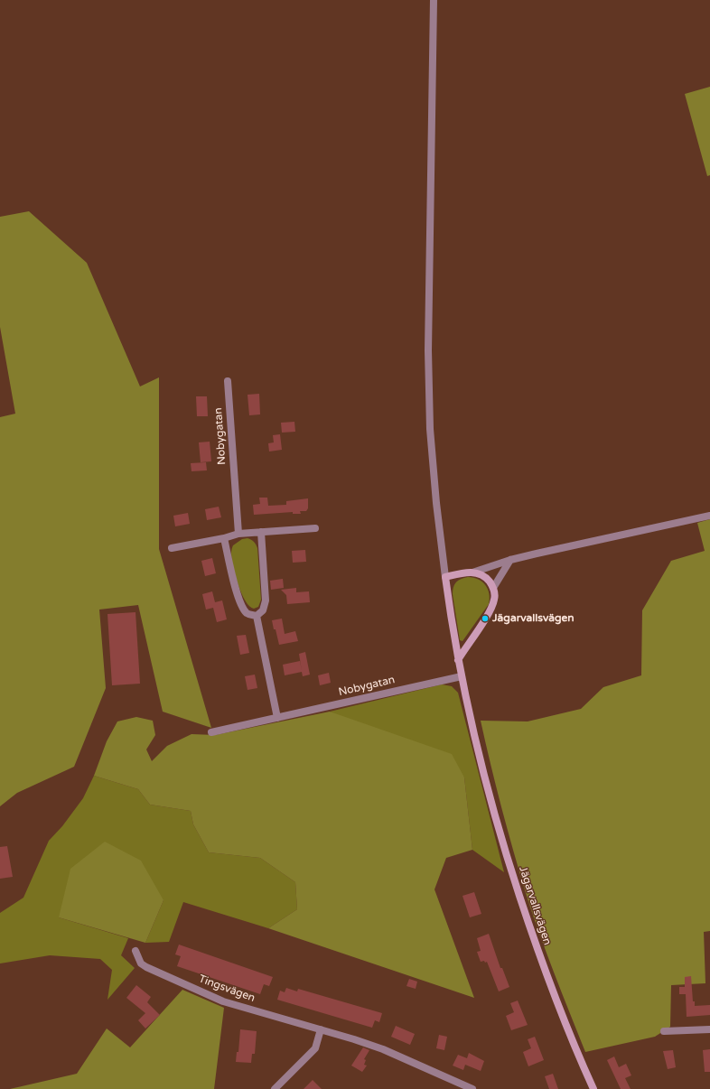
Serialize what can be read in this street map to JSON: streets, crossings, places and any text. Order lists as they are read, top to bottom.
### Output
{
  "streets": {
    "street": ["Nobygatan", "Jägarvallsvägen", "Tingsvägen"]
  },
  "crossings": [
    ["Nobygatan", "Jägarvallsvägen"]
  ],
  "places": ["Jägarvallsvägen"]
}
